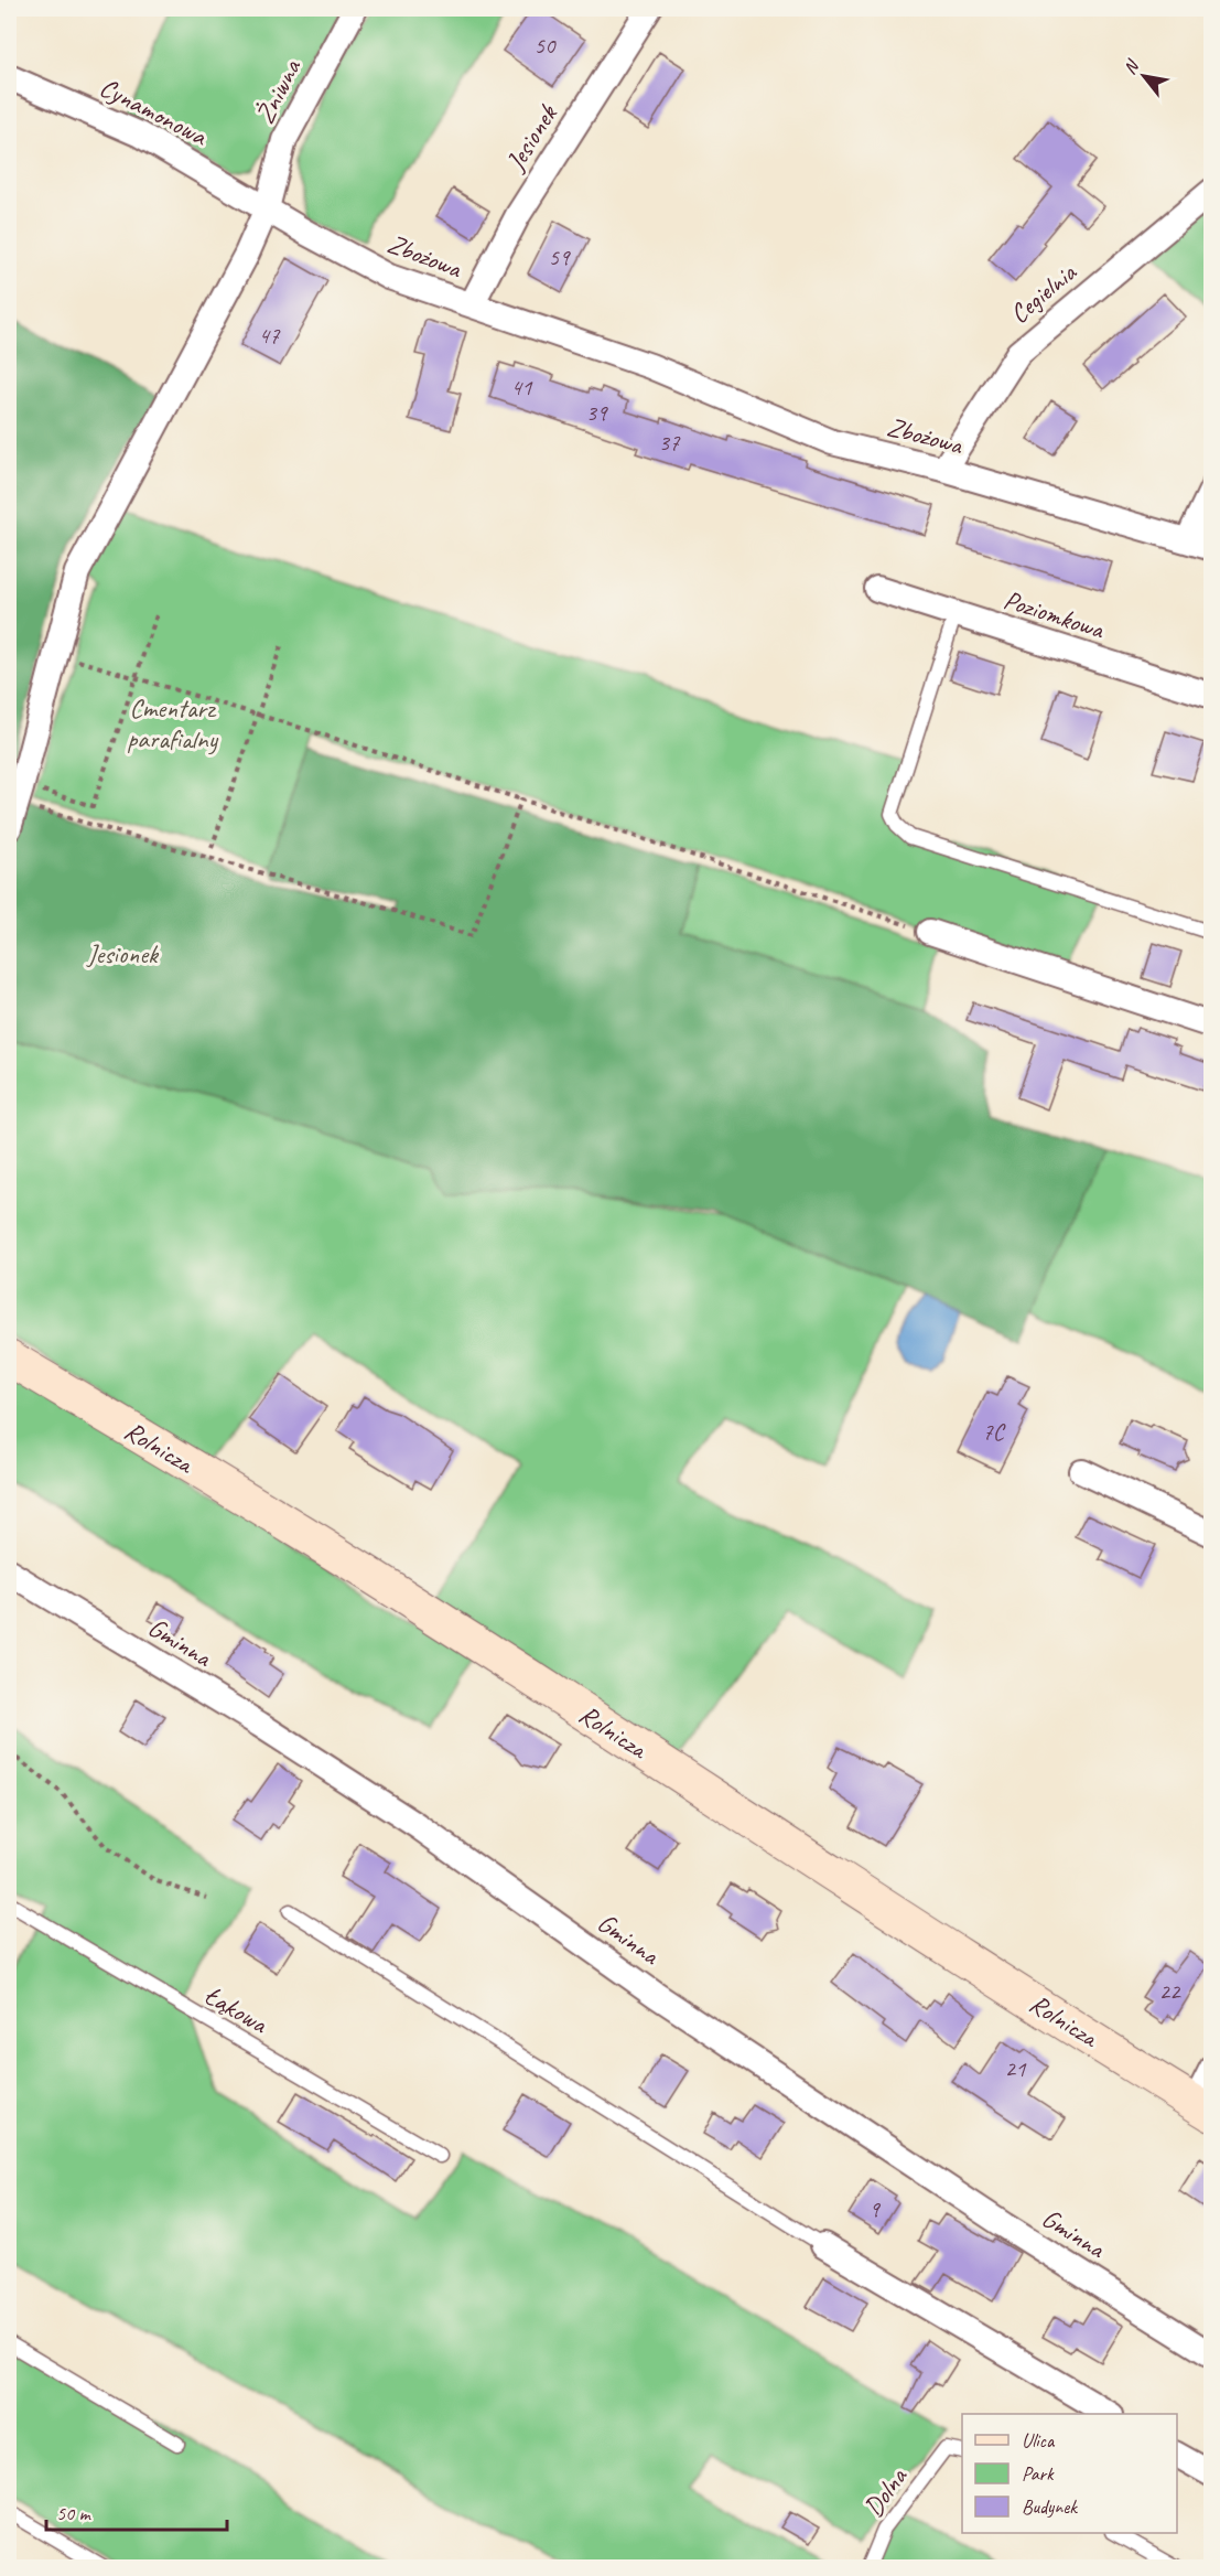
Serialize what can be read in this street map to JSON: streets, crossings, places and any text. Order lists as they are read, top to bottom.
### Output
{
  "streets": {
    "street": [
      "Żniwna",
      "Cynamonowa",
      "Jesionek",
      "Zbożowa",
      "Cegielnia",
      "Poziomkowa",
      "Rolnicza",
      "Gminna"
    ],
    "lane": ["Łąkowa", "Dolna"]
  },
  "crossings": [
    ["Żniwna", "Cynamonowa"],
    ["Żniwna", "Zbożowa"],
    ["Cynamonowa", "Zbożowa"],
    ["Jesionek", "Zbożowa"],
    ["Zbożowa", "Cegielnia"]
  ],
  "parks": ["Cmentarz parafialny", "Jesionek"],
  "house_numbers": [
    "50",
    "59",
    "47",
    "41",
    "39",
    "37",
    "7C",
    "22",
    "21",
    "9"
  ],
  "legend": ["Ulica", "Park", "Budynek"],
  "scale_bar": "50 m",
  "north": "top left"
}
